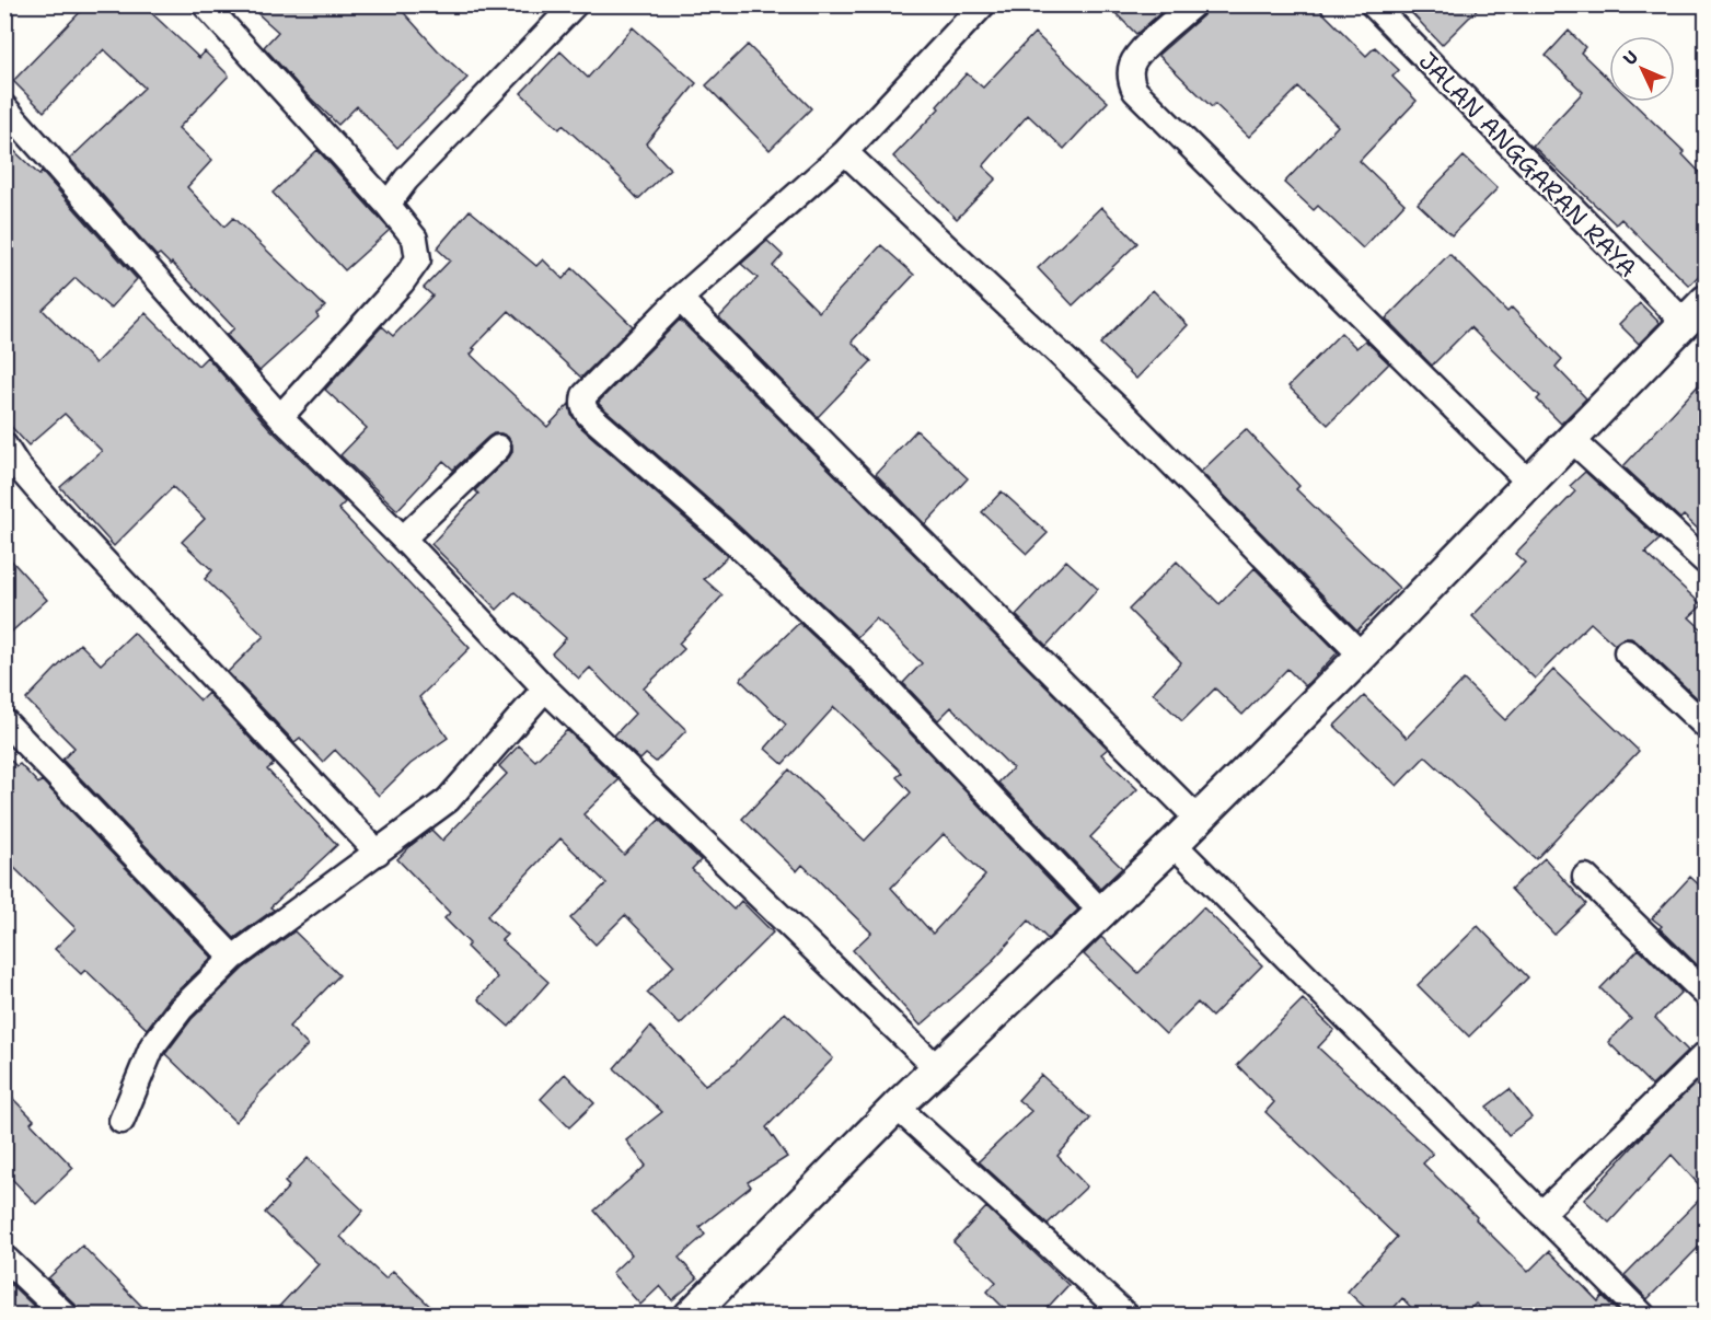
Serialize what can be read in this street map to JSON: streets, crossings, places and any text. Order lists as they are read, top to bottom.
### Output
{
  "streets": {
    "street": ["JALAN ANGGARAN RAYA"]
  },
  "north": "top left"
}
